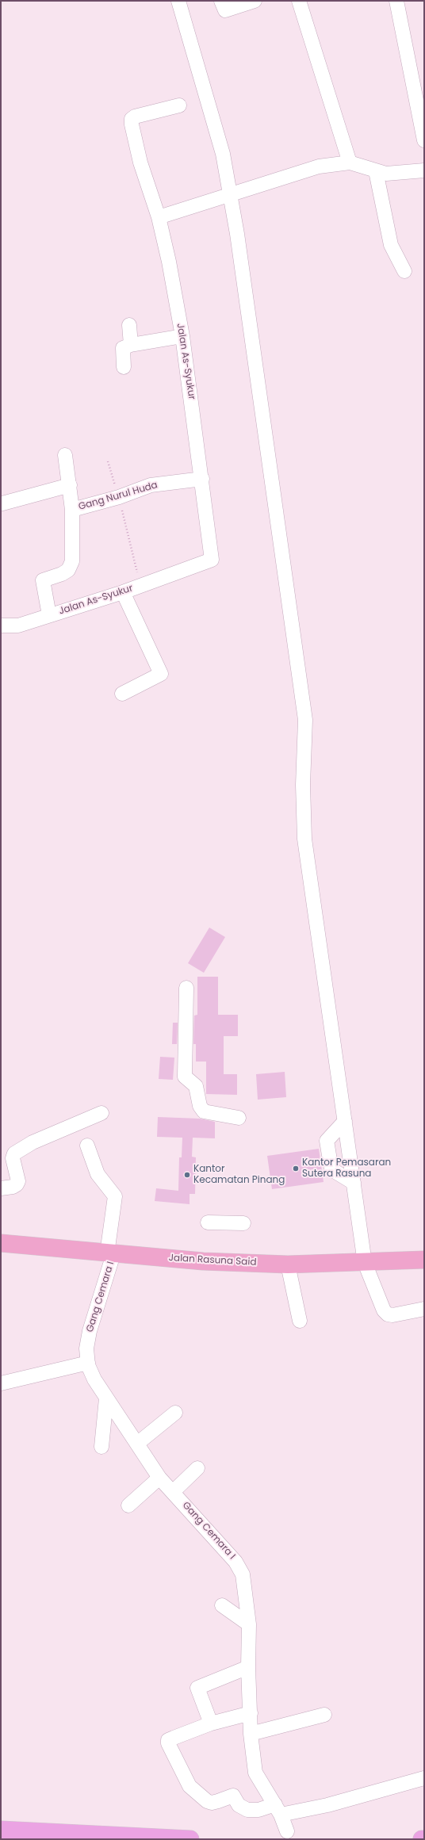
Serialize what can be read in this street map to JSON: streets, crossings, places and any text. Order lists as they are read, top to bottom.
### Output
{
  "streets": {
    "main road": ["Jalan Rasuna Said"],
    "street": ["Jalan As-Syukur", "Gang Nurul Huda", "Gang Cemara I"]
  },
  "crossings": [
    ["Jalan As-Syukur", "Gang Nurul Huda"],
    ["Jalan Rasuna Said", "Gang Cemara I"]
  ],
  "places": ["Kantor Pemasaran Sutera Rasuna", "Kantor Kecamatan Pinang"]
}
